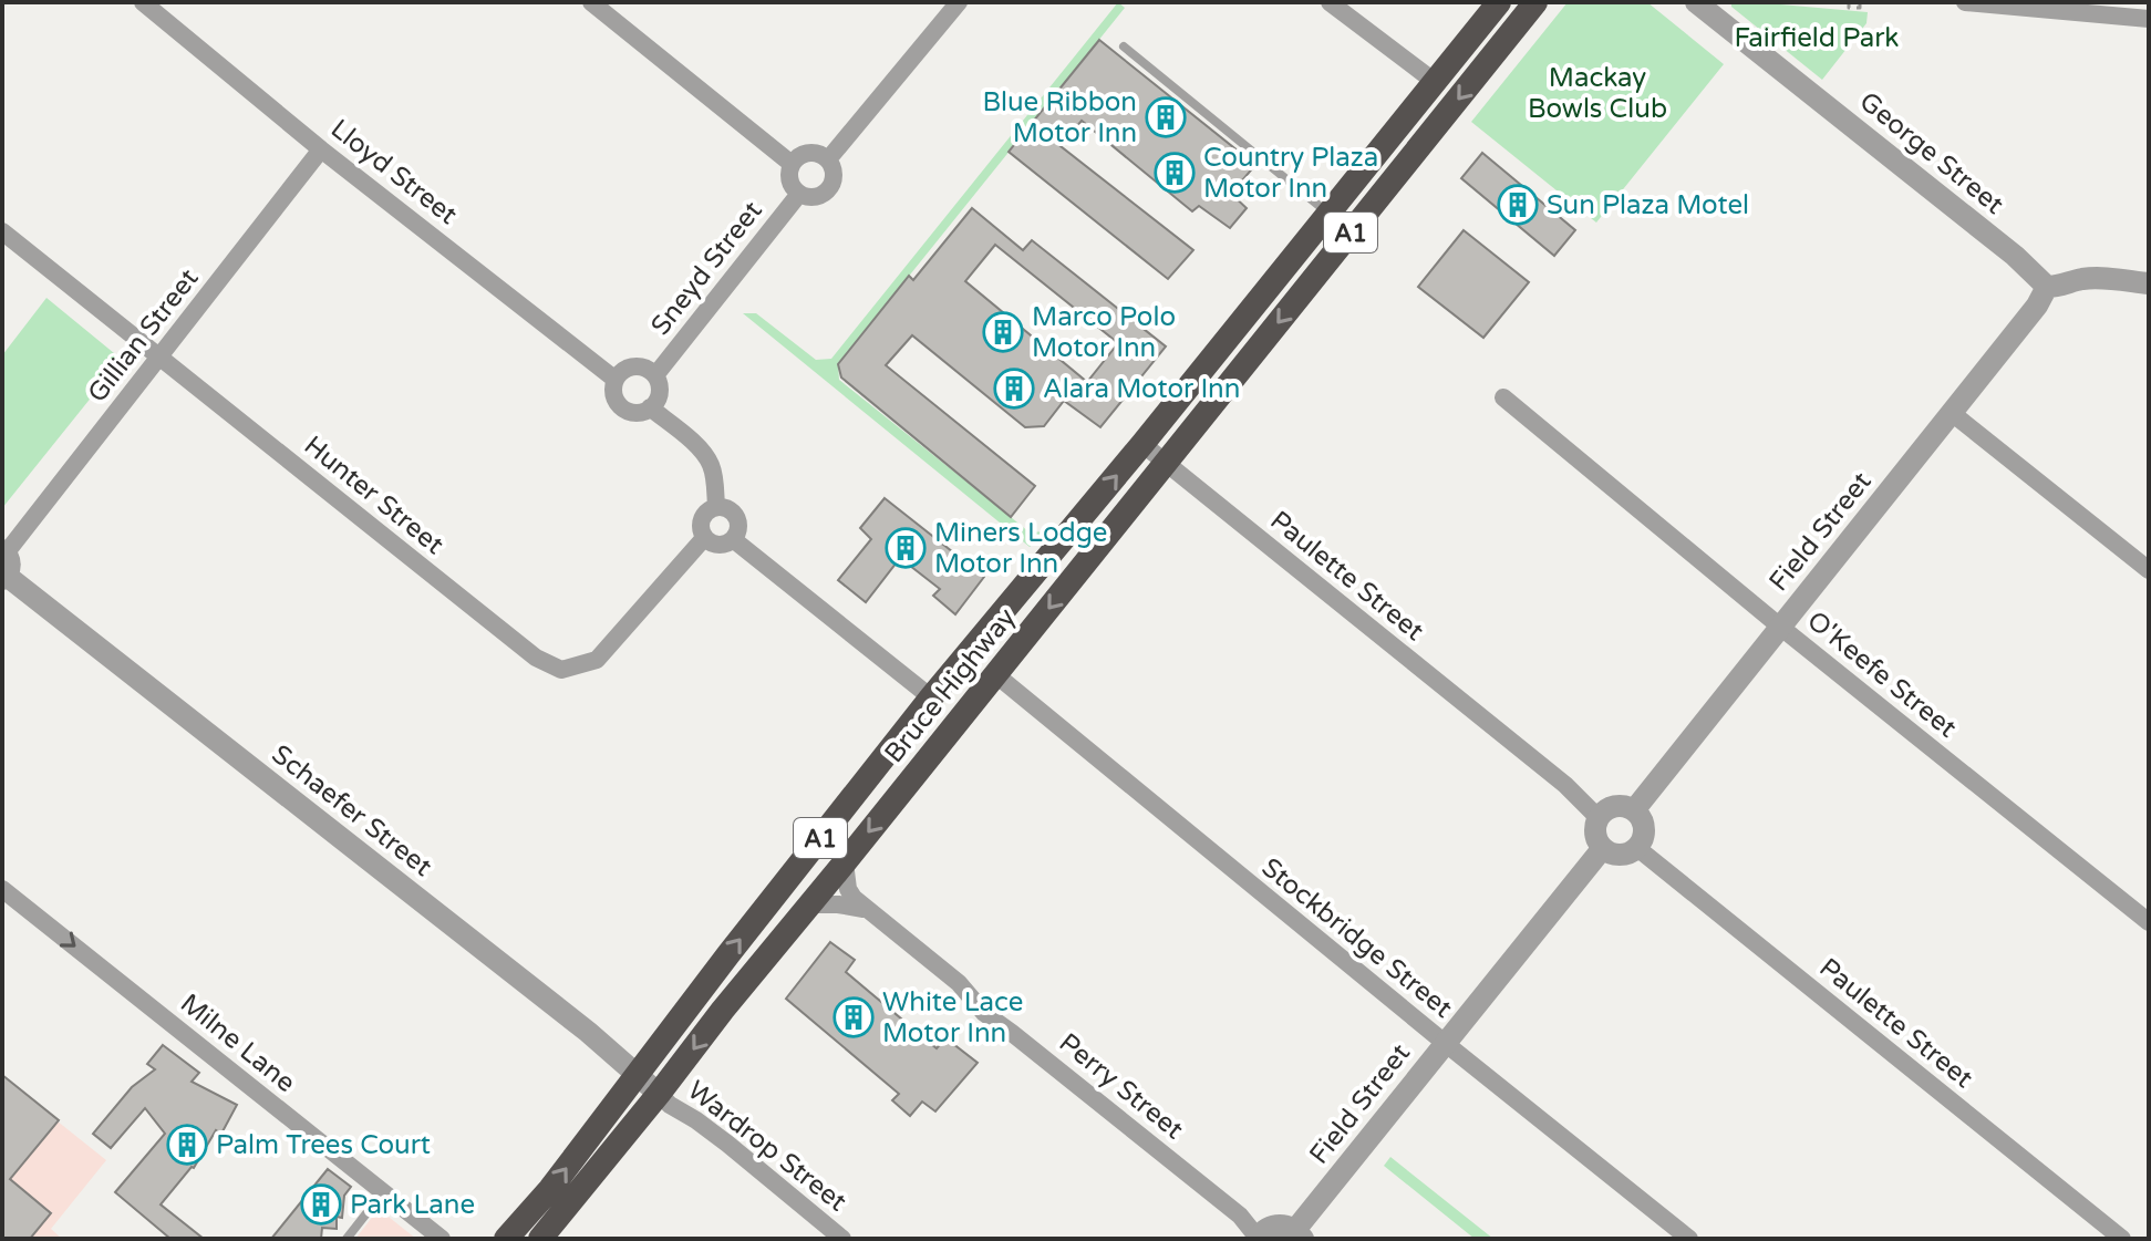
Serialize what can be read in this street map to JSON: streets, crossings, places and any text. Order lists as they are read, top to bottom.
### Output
{
  "streets": {
    "highway": ["A1", "Bruce Highway"],
    "street": [
      "George Street",
      "Lloyd Street",
      "Sneyd Street",
      "Gillian Street",
      "Hunter Street",
      "Field Street",
      "Paulette Street",
      "O'Keefe Street",
      "Schaefer Street",
      "Stockbridge Street",
      "Milne Lane",
      "Perry Street",
      "Wardrop Street"
    ]
  },
  "crossings": [
    ["George Street", "Field Street"],
    ["Lloyd Street", "Sneyd Street"],
    ["Lloyd Street", "Gillian Street"],
    ["Gillian Street", "Hunter Street"],
    ["Gillian Street", "Schaefer Street"],
    ["Field Street", "Paulette Street"],
    ["Field Street", "O'Keefe Street"],
    ["Field Street", "Stockbridge Street"],
    ["Paulette Street", "Bruce Highway"],
    ["Bruce Highway", "Schaefer Street"],
    ["Bruce Highway", "Stockbridge Street"],
    ["Bruce Highway", "Perry Street"],
    ["Bruce Highway", "Wardrop Street"],
    ["Schaefer Street", "Wardrop Street"]
  ],
  "one_way": ["Milne Lane"],
  "parks": ["Fairfield Park", "Mackay Bowls Club"],
  "places": {
    "building": [
      "Blue Ribbon Motor Inn",
      "Country Plaza Motor Inn",
      "Sun Plaza Motel",
      "Marco Polo Motor Inn",
      "Alara Motor Inn",
      "Miners Lodge Motor Inn",
      "White Lace Motor Inn",
      "Palm Trees Court",
      "Park Lane"
    ]
  }
}
